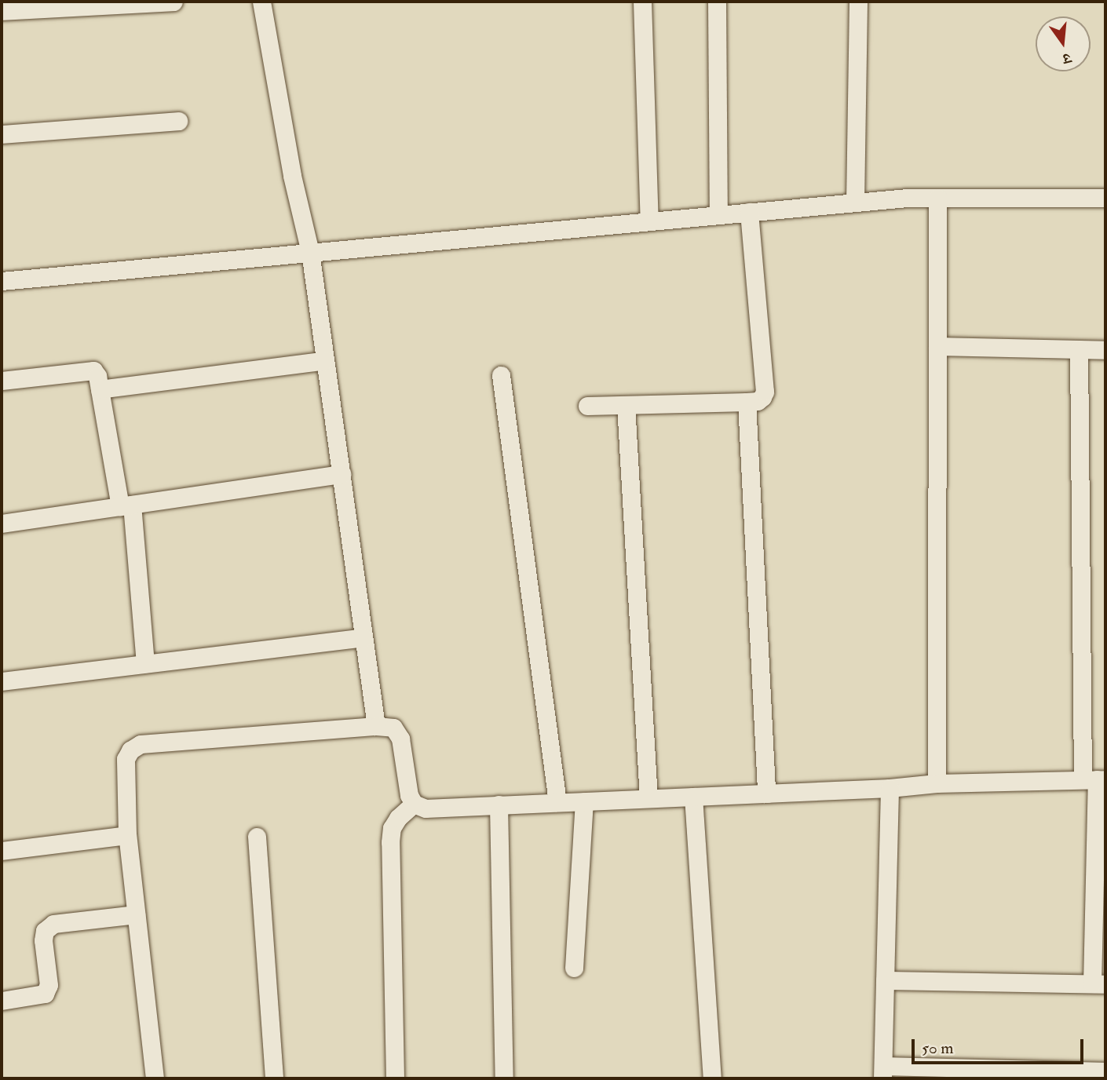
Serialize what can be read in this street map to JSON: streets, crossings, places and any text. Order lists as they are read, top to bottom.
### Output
{
  "scale_bar": "50 m",
  "north": "bottom"
}
